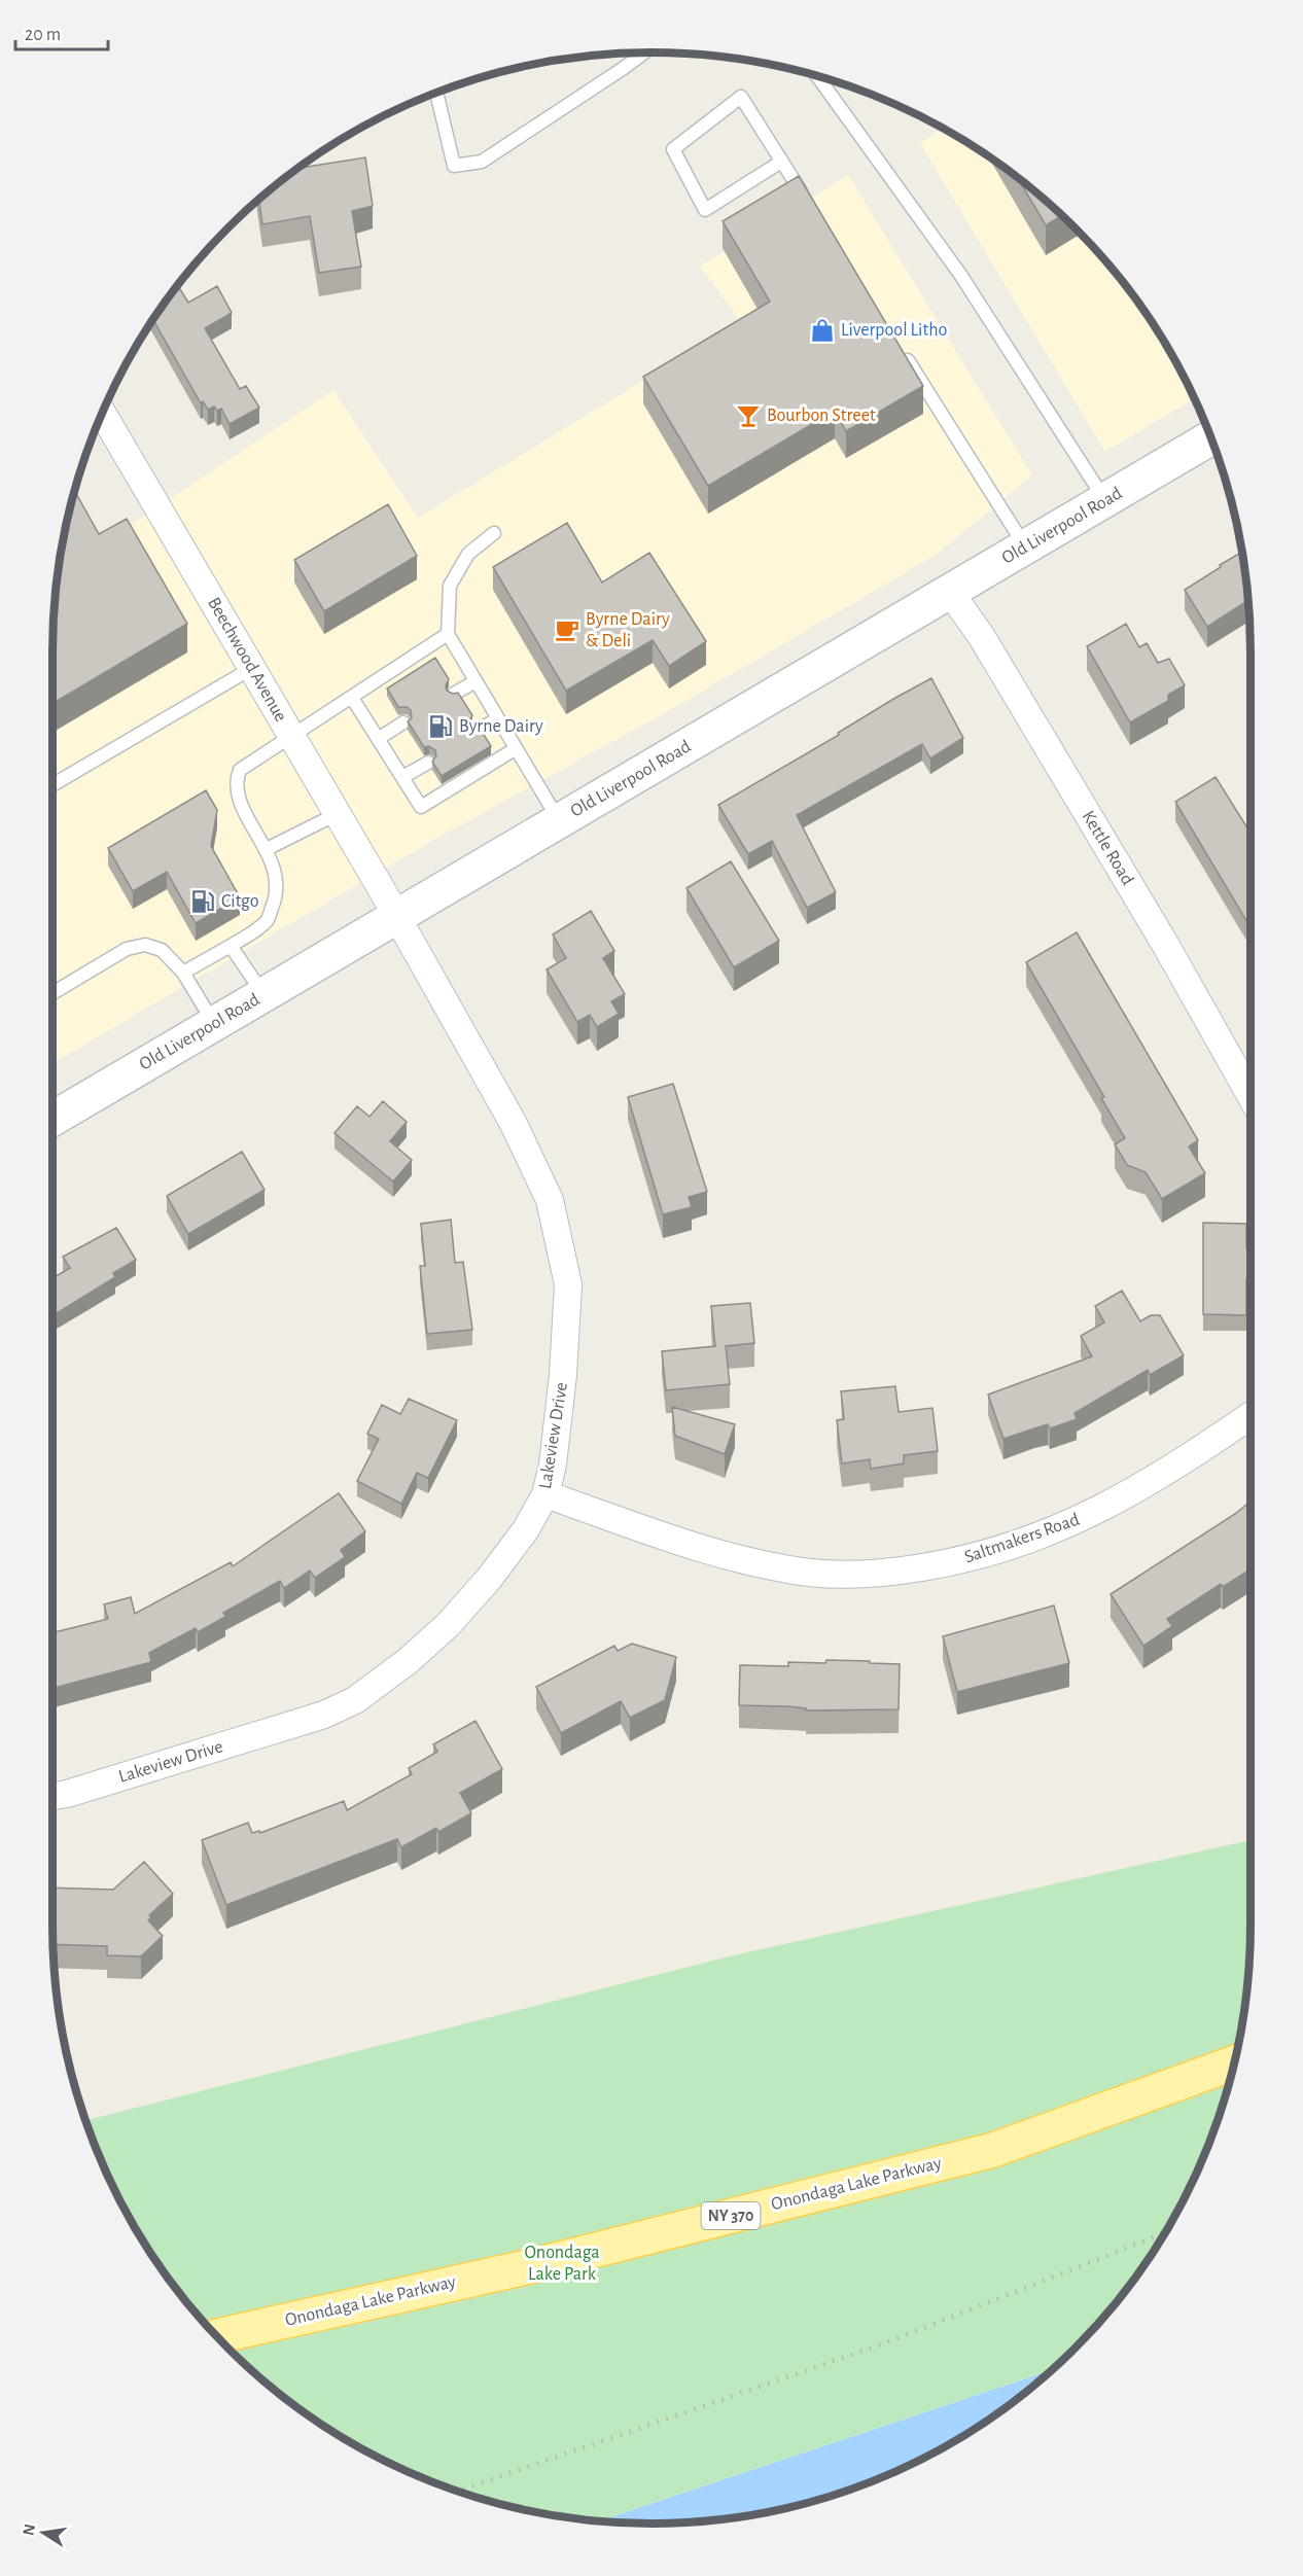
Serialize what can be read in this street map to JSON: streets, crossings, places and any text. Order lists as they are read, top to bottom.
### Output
{
  "streets": {
    "main road": ["Old Liverpool Road", "Onondaga Lake Parkway", "NY 370"],
    "street": [
      "Beechwood Avenue",
      "Kettle Road",
      "Lakeview Drive",
      "Saltmakers Road"
    ]
  },
  "crossings": [
    ["Old Liverpool Road", "Beechwood Avenue"],
    ["Old Liverpool Road", "Kettle Road"],
    ["Old Liverpool Road", "Lakeview Drive"],
    ["Beechwood Avenue", "Lakeview Drive"],
    ["Lakeview Drive", "Saltmakers Road"]
  ],
  "parks": ["Onondaga Lake Park"],
  "places": {
    "shop": ["Liverpool Litho"],
    "bar": ["Bourbon Street"],
    "cafe": ["Byrne Dairy & Deli"],
    "fuel station": ["Byrne Dairy", "Citgo"]
  },
  "scale_bar": "20 m",
  "north": "left"
}
